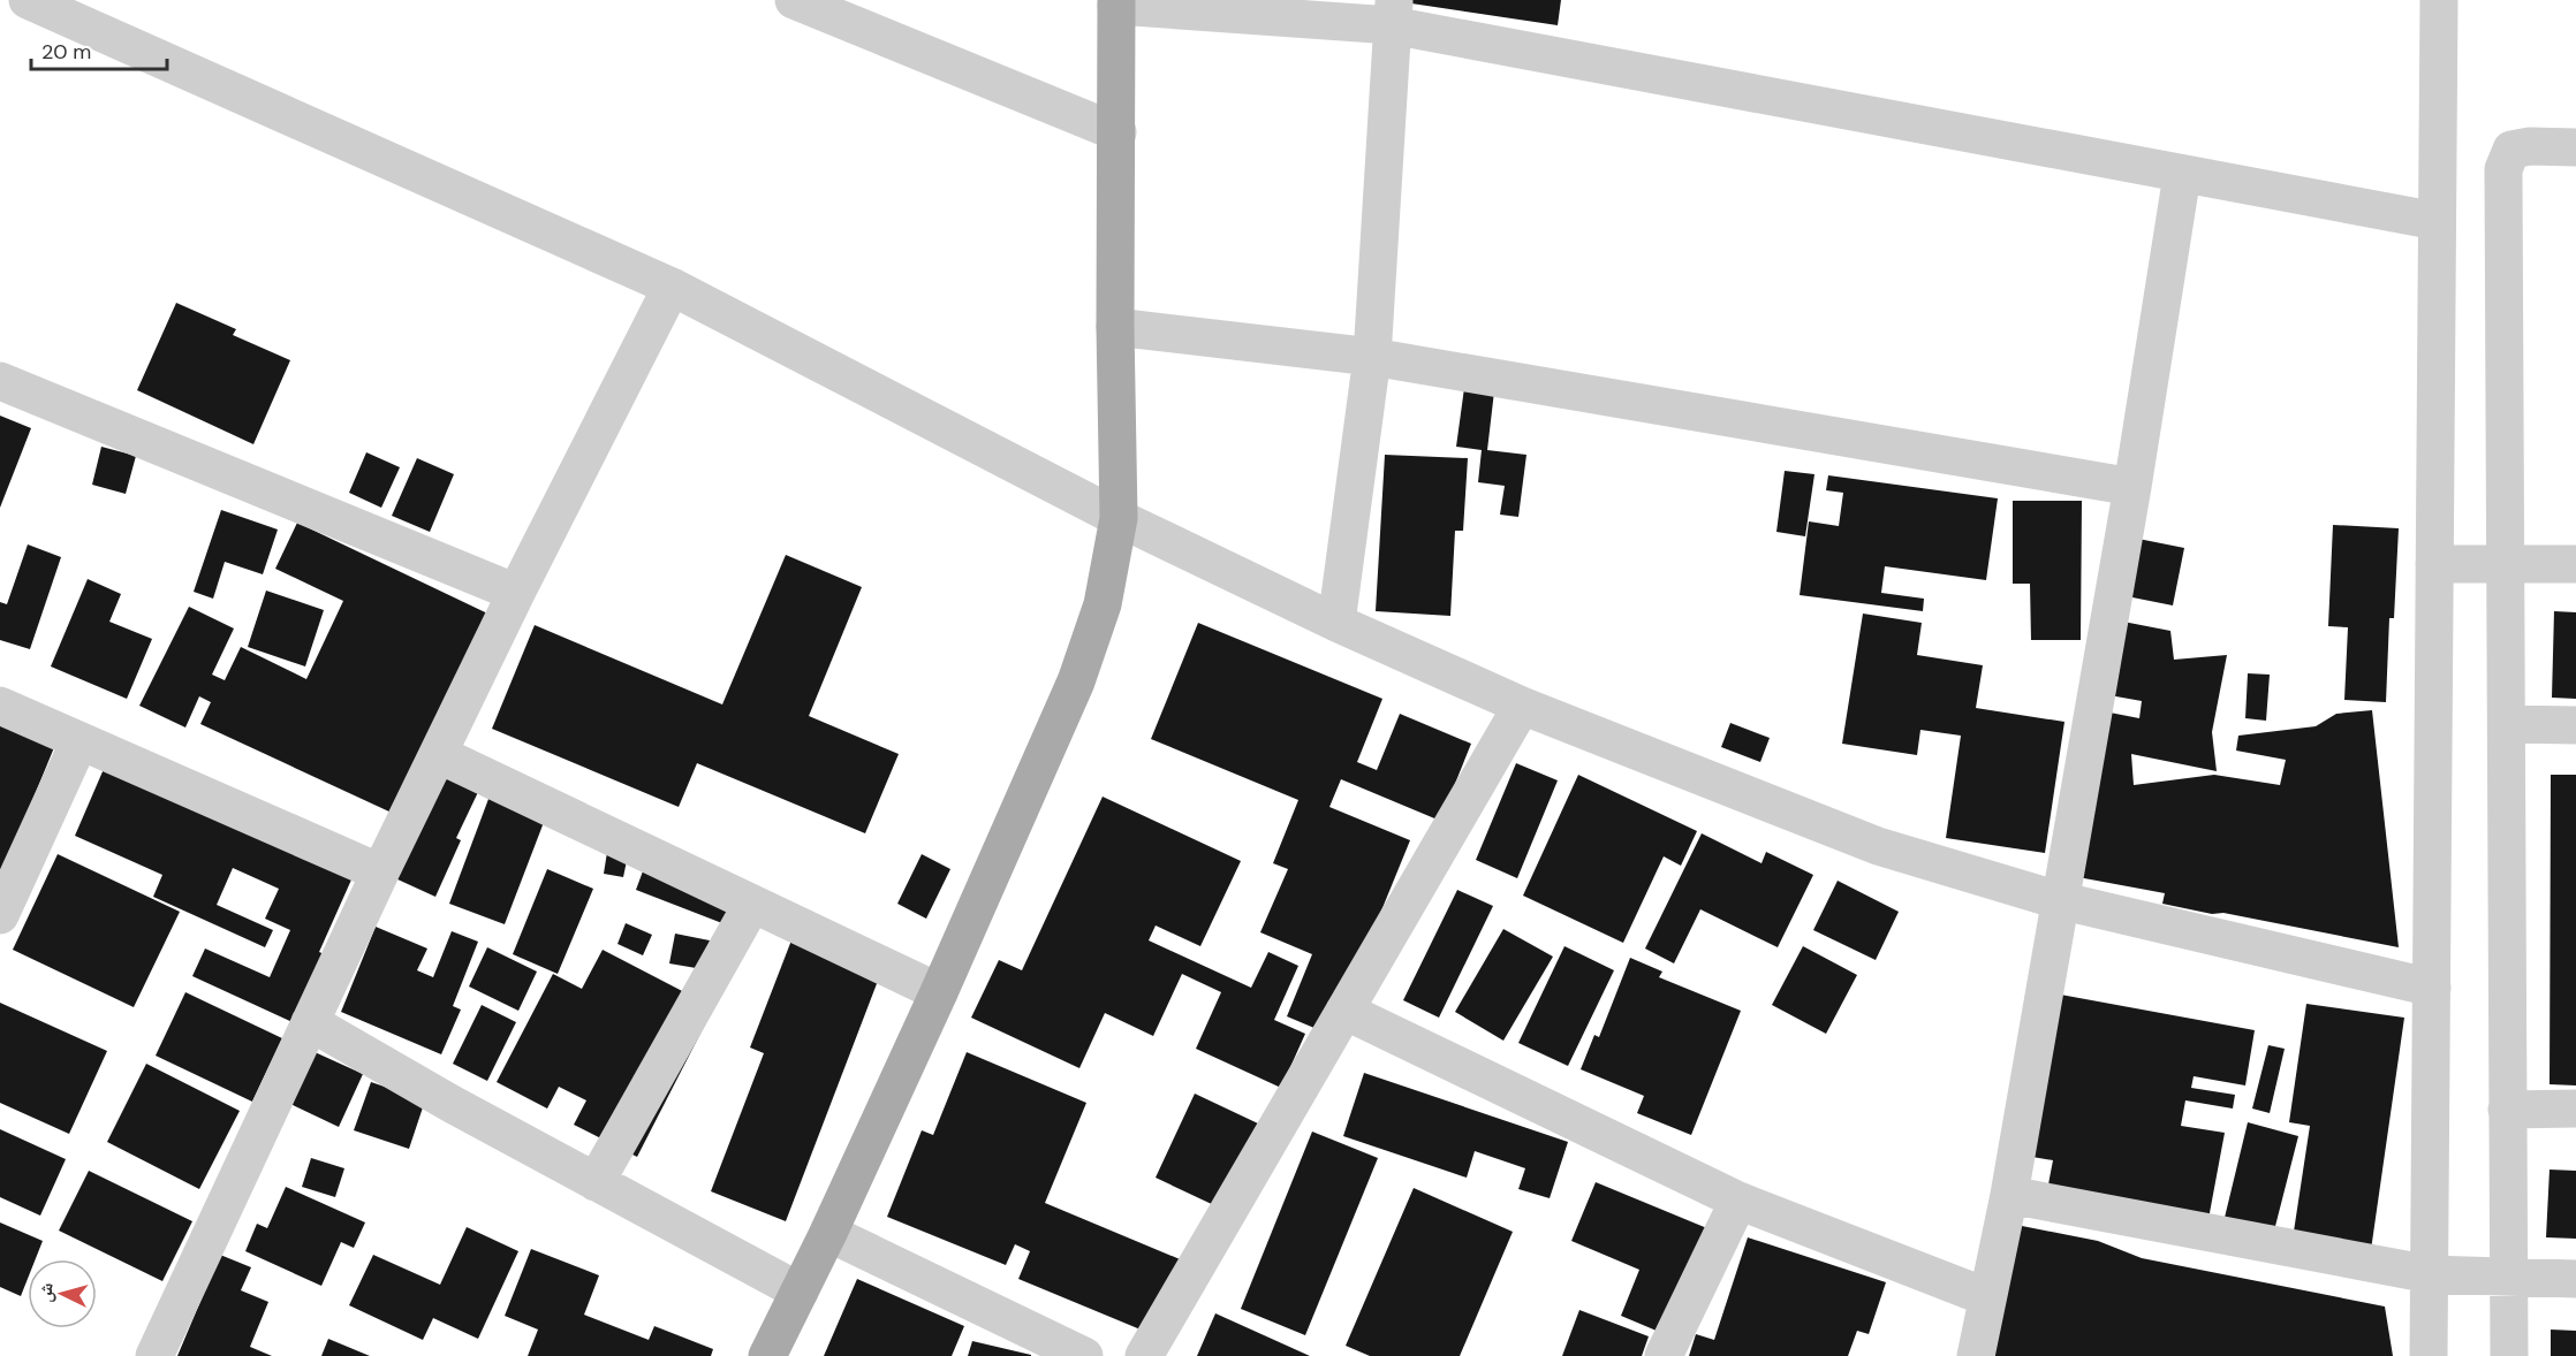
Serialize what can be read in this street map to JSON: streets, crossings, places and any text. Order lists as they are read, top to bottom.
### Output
{
  "scale_bar": "20 m",
  "north": "left"
}
